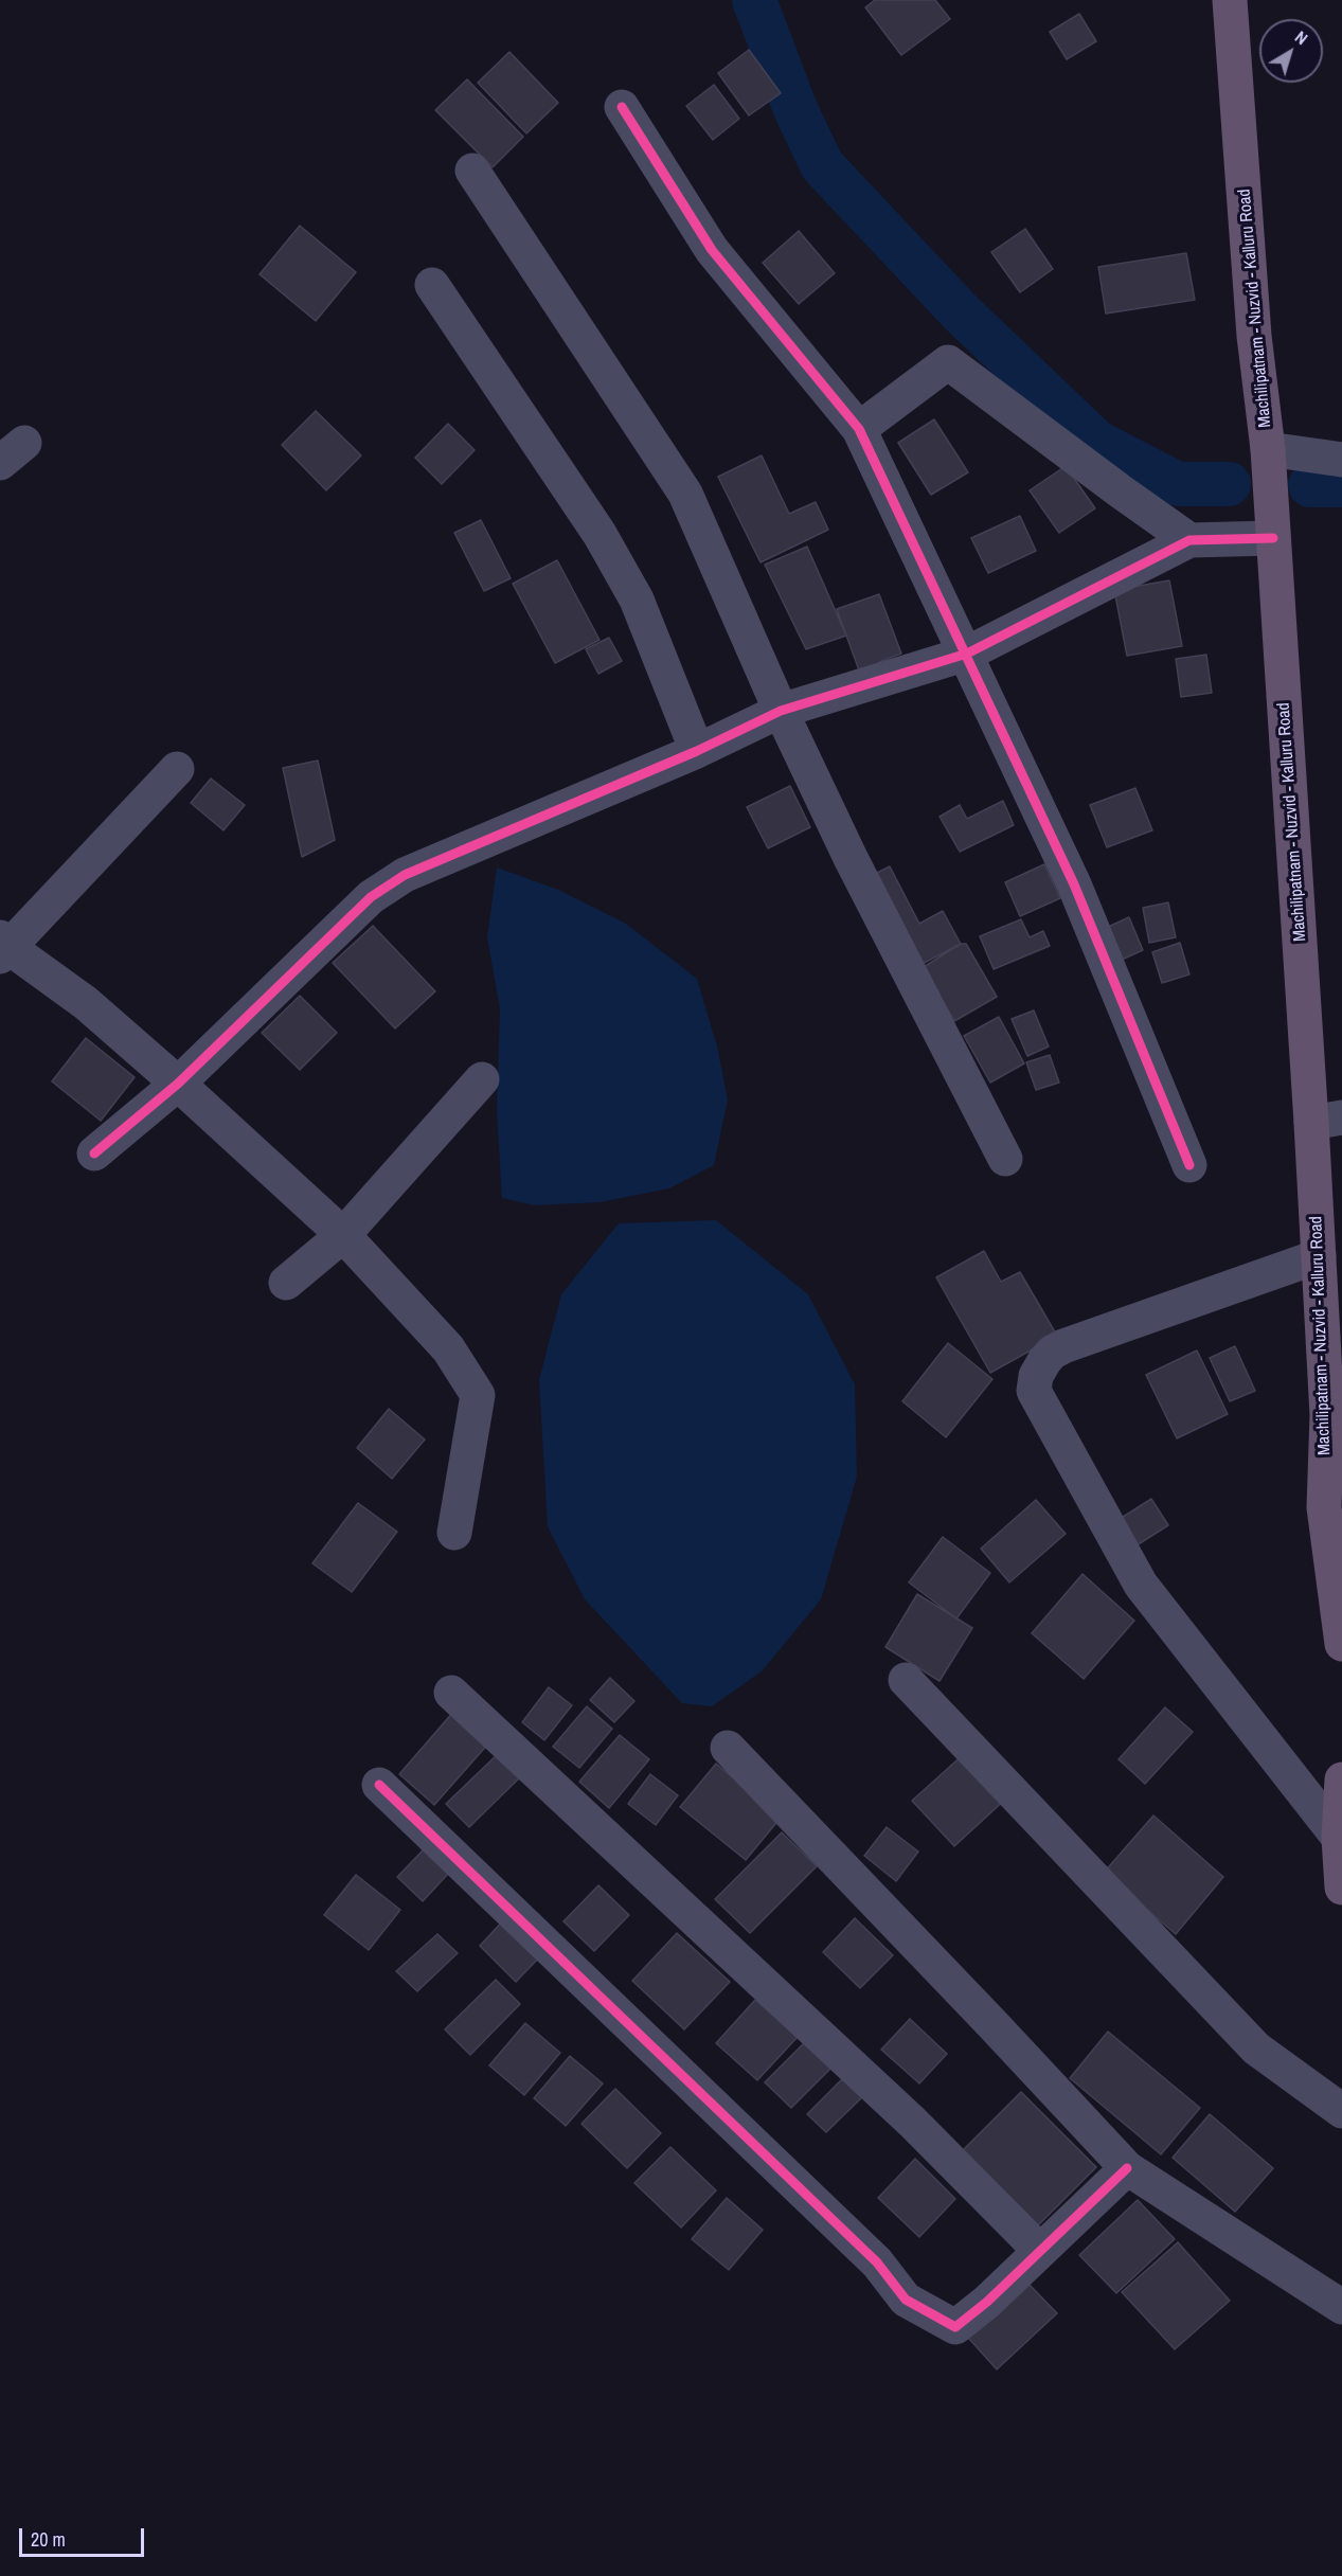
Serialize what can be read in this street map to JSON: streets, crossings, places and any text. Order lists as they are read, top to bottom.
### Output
{
  "streets": {
    "highway": ["Machilipatnam - Nuzvid - Kalluru Road"]
  },
  "scale_bar": "20 m",
  "north": "top right"
}
